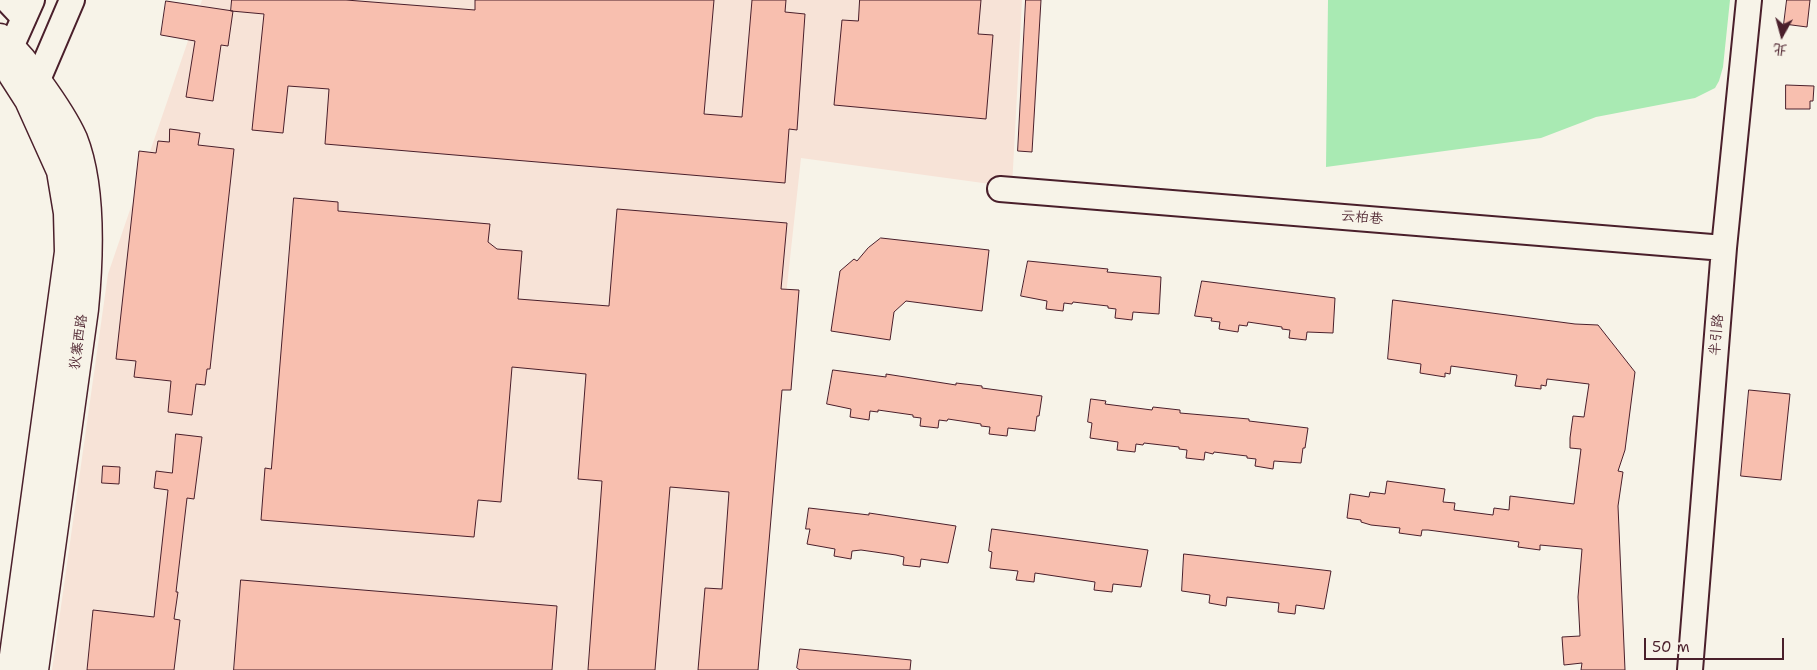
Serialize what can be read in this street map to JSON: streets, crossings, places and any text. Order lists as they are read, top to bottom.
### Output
{
  "streets": {
    "main road": ["狄寨西路"],
    "street": ["云柏巷", "半引路"]
  },
  "crossings": [
    ["云柏巷", "半引路"]
  ],
  "scale_bar": "50 m",
  "north": "bottom"
}
